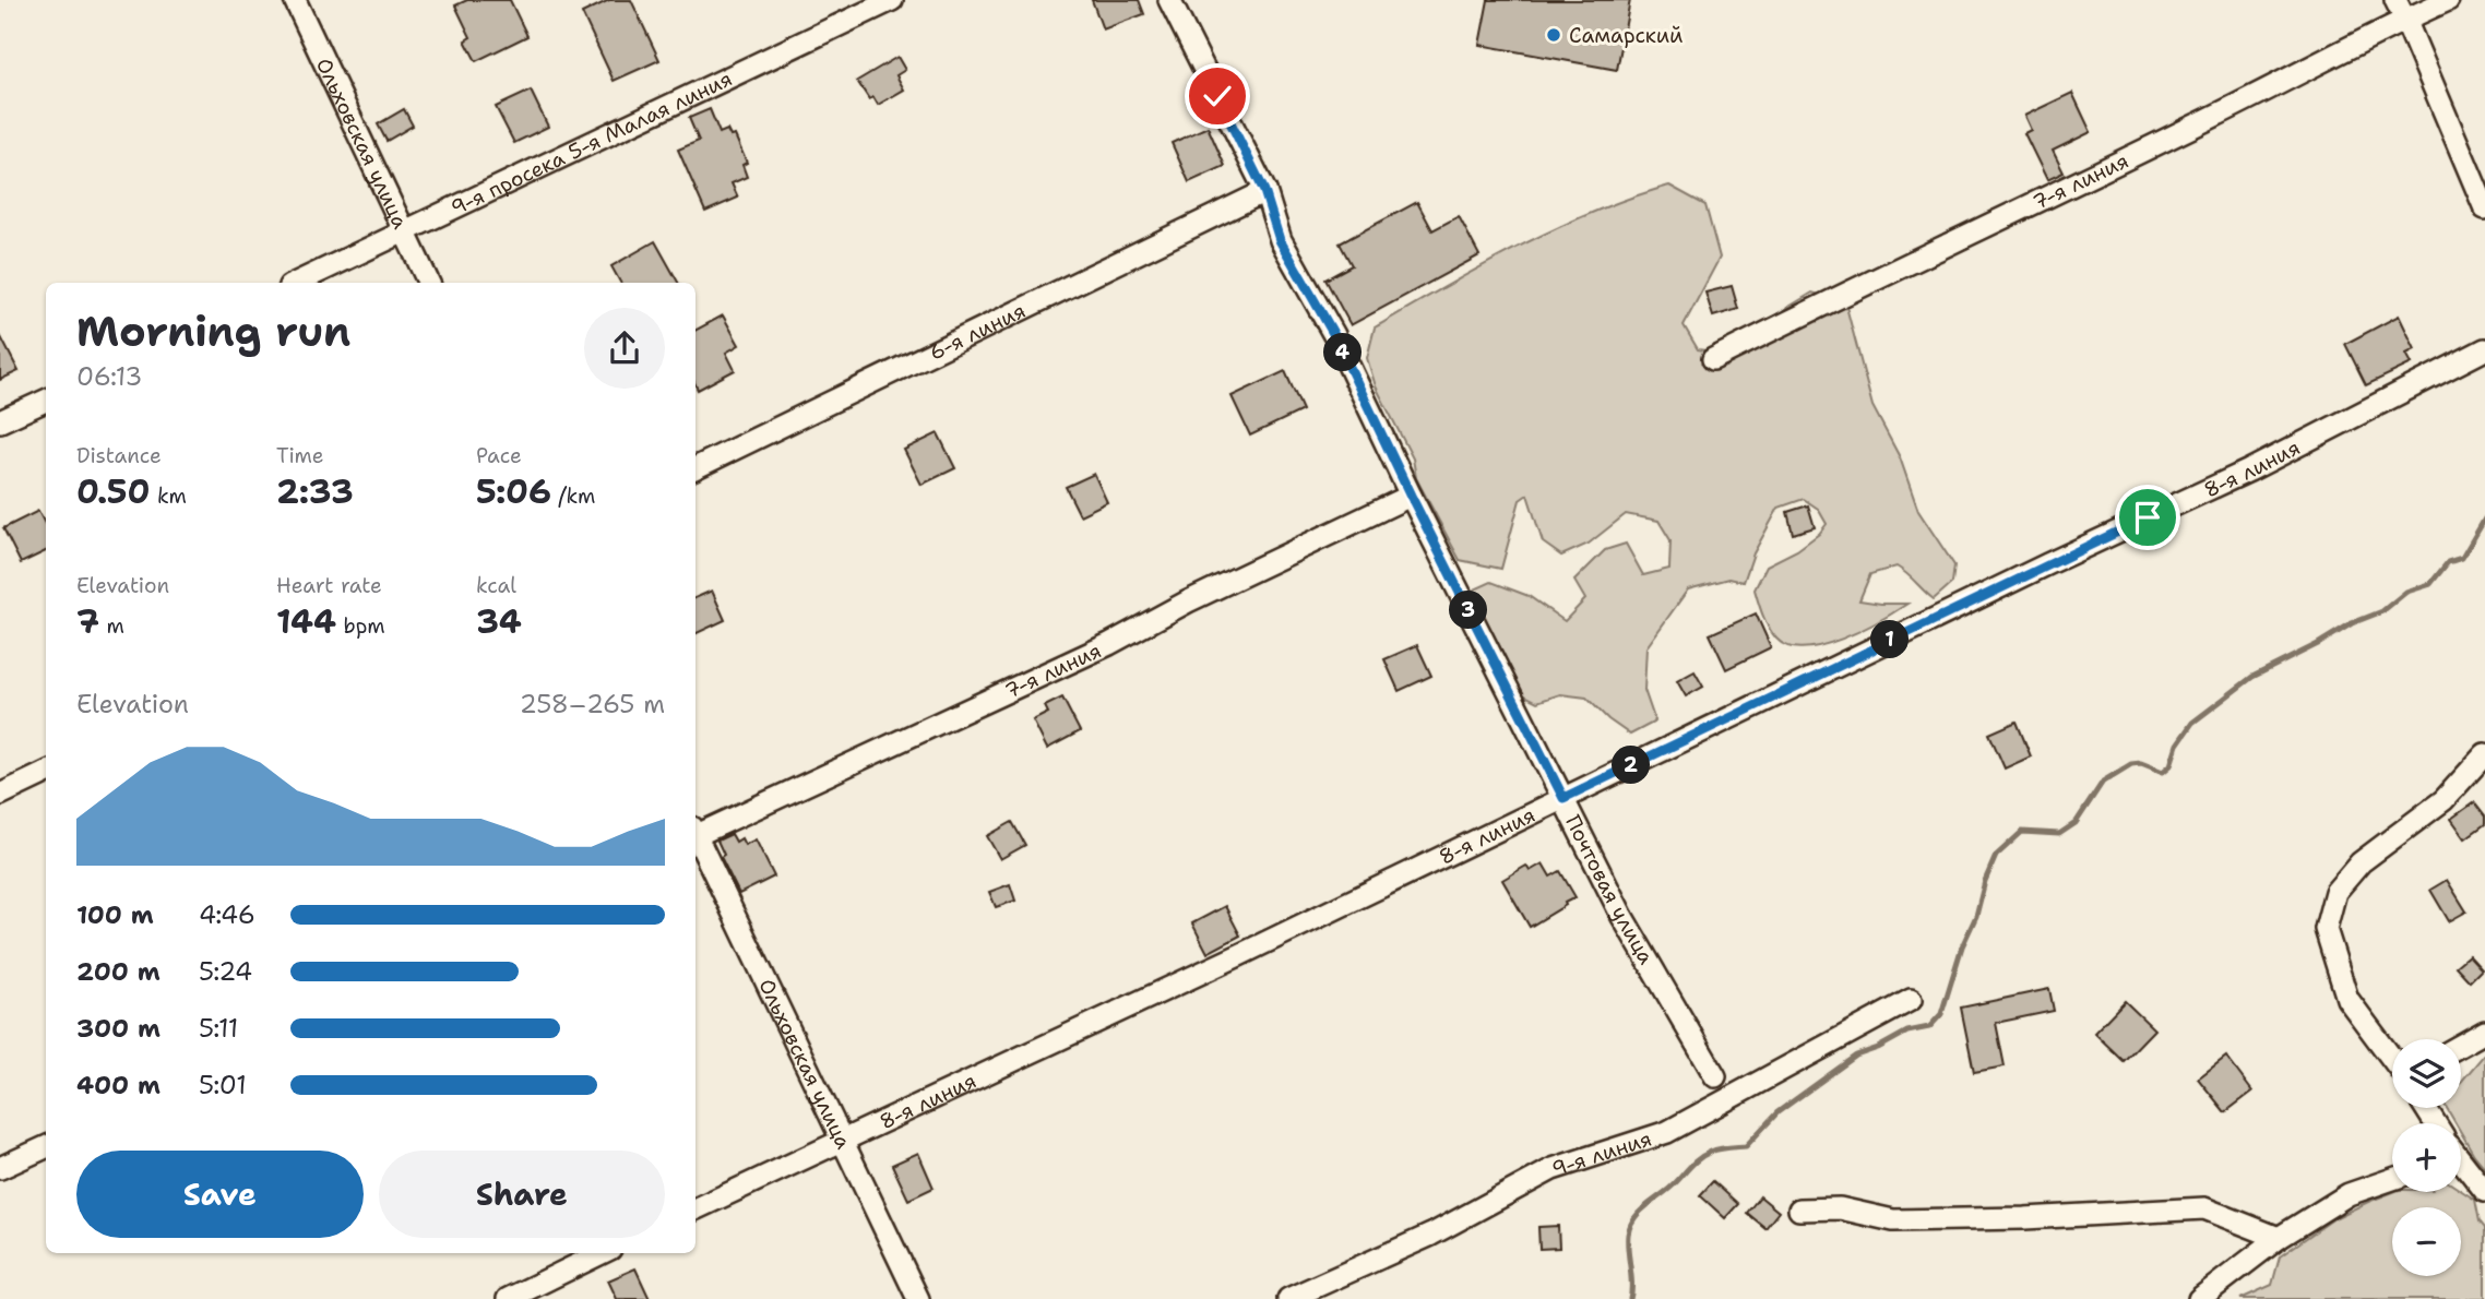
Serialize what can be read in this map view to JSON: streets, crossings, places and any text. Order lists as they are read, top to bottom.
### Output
{
  "streets": {
    "street": [
      "Ольховская улица",
      "9-я просека 5-я Малая линия",
      "7-я линия",
      "6-я линия",
      "8-я линия",
      "Почтовая улица",
      "9-я линия"
    ]
  },
  "crossings": [
    ["Ольховская улица", "9-я просека 5-я Малая линия"],
    ["Ольховская улица", "8-я линия"],
    ["7-я линия", "Почтовая улица"],
    ["6-я линия", "Почтовая улица"],
    ["8-я линия", "Почтовая улица"]
  ],
  "places": ["Самарский"],
  "page": {
    "heading": ["Morning run", "06:13"],
    "pins": [
      "4",
      "3",
      "1",
      "2"
    ],
    "stats": [
      ["Distance", "0.50 km"],
      ["Time", "2:33"],
      ["Pace", "5:06 /km"],
      ["Elevation", "7 m"],
      ["Heart rate", "144 bpm"],
      ["kcal", "34"]
    ],
    "chart": ["Elevation", "258–265 m"],
    "list": [
      {
        "name": "100 m",
        "note": "4:46"
      },
      {
        "name": "200 m",
        "note": "5:24"
      },
      {
        "name": "300 m",
        "note": "5:11"
      },
      {
        "name": "400 m",
        "note": "5:01"
      }
    ],
    "map_buttons": ["+", "−"],
    "buttons": ["Save", "Share"]
  }
}
